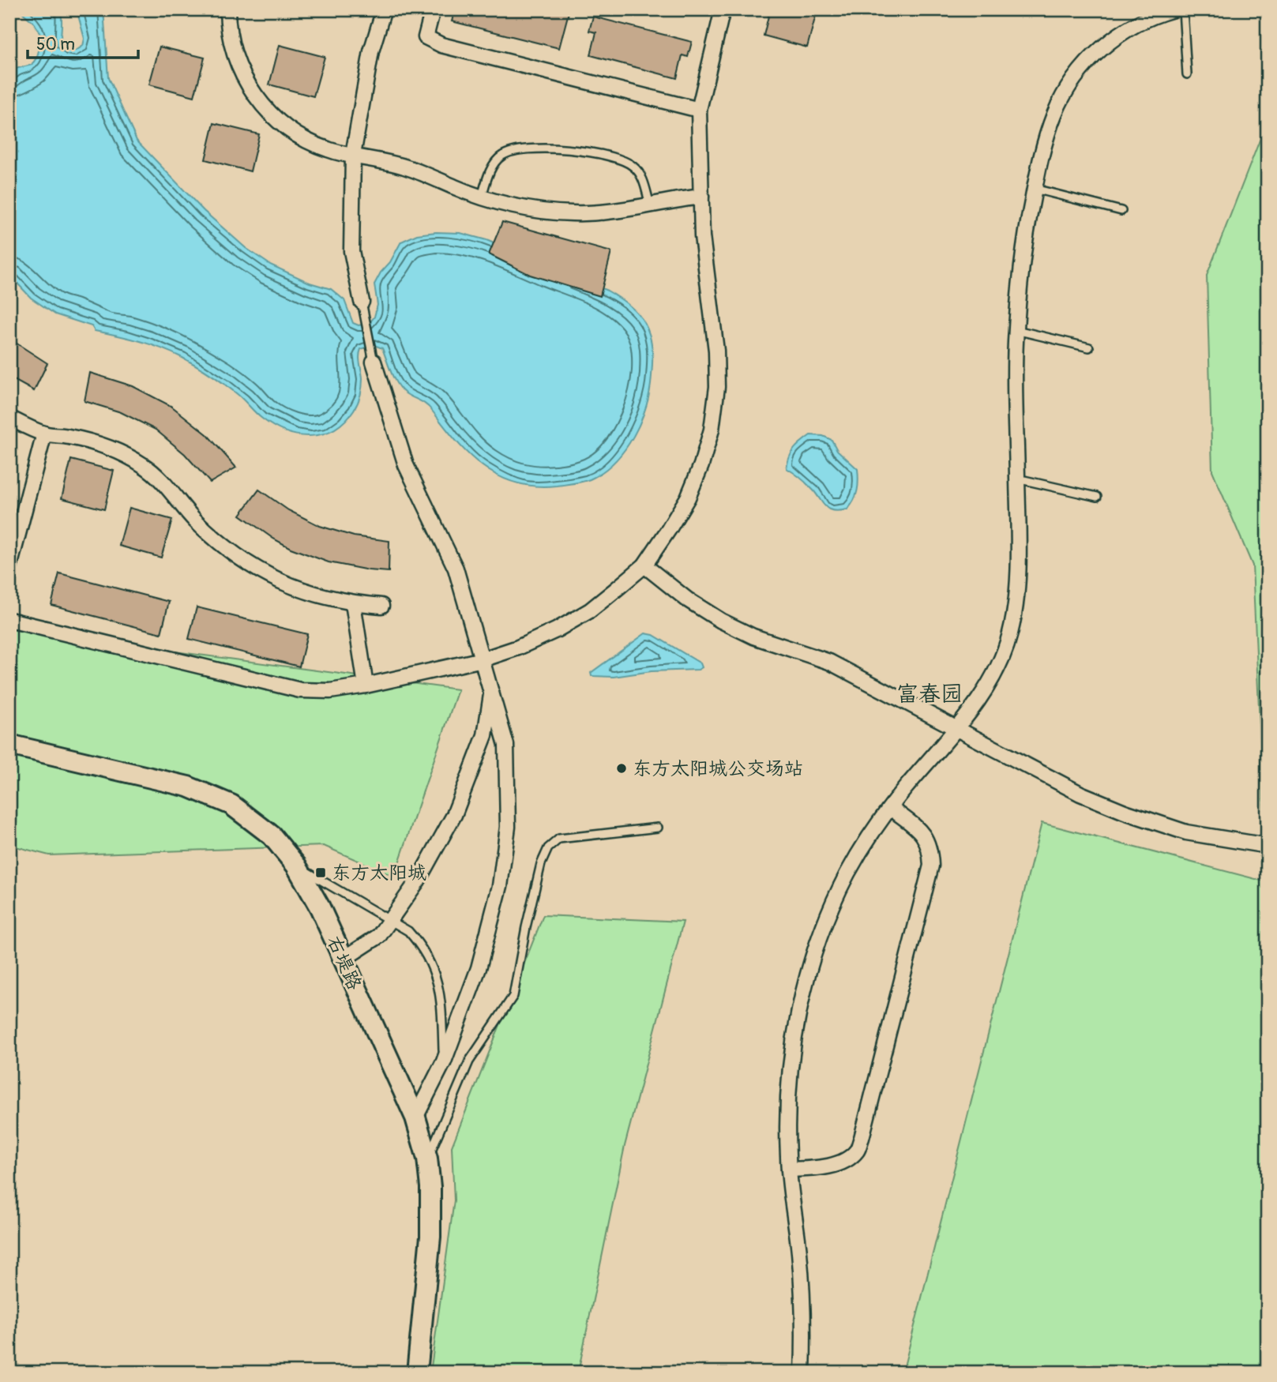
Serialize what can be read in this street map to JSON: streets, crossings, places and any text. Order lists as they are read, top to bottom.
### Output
{
  "streets": {
    "main road": ["右堤路"]
  },
  "districts": ["富春园"],
  "places": {
    "other": ["东方太阳城公交场站"],
    "transit": ["东方太阳城"]
  },
  "scale_bar": "50 m"
}
